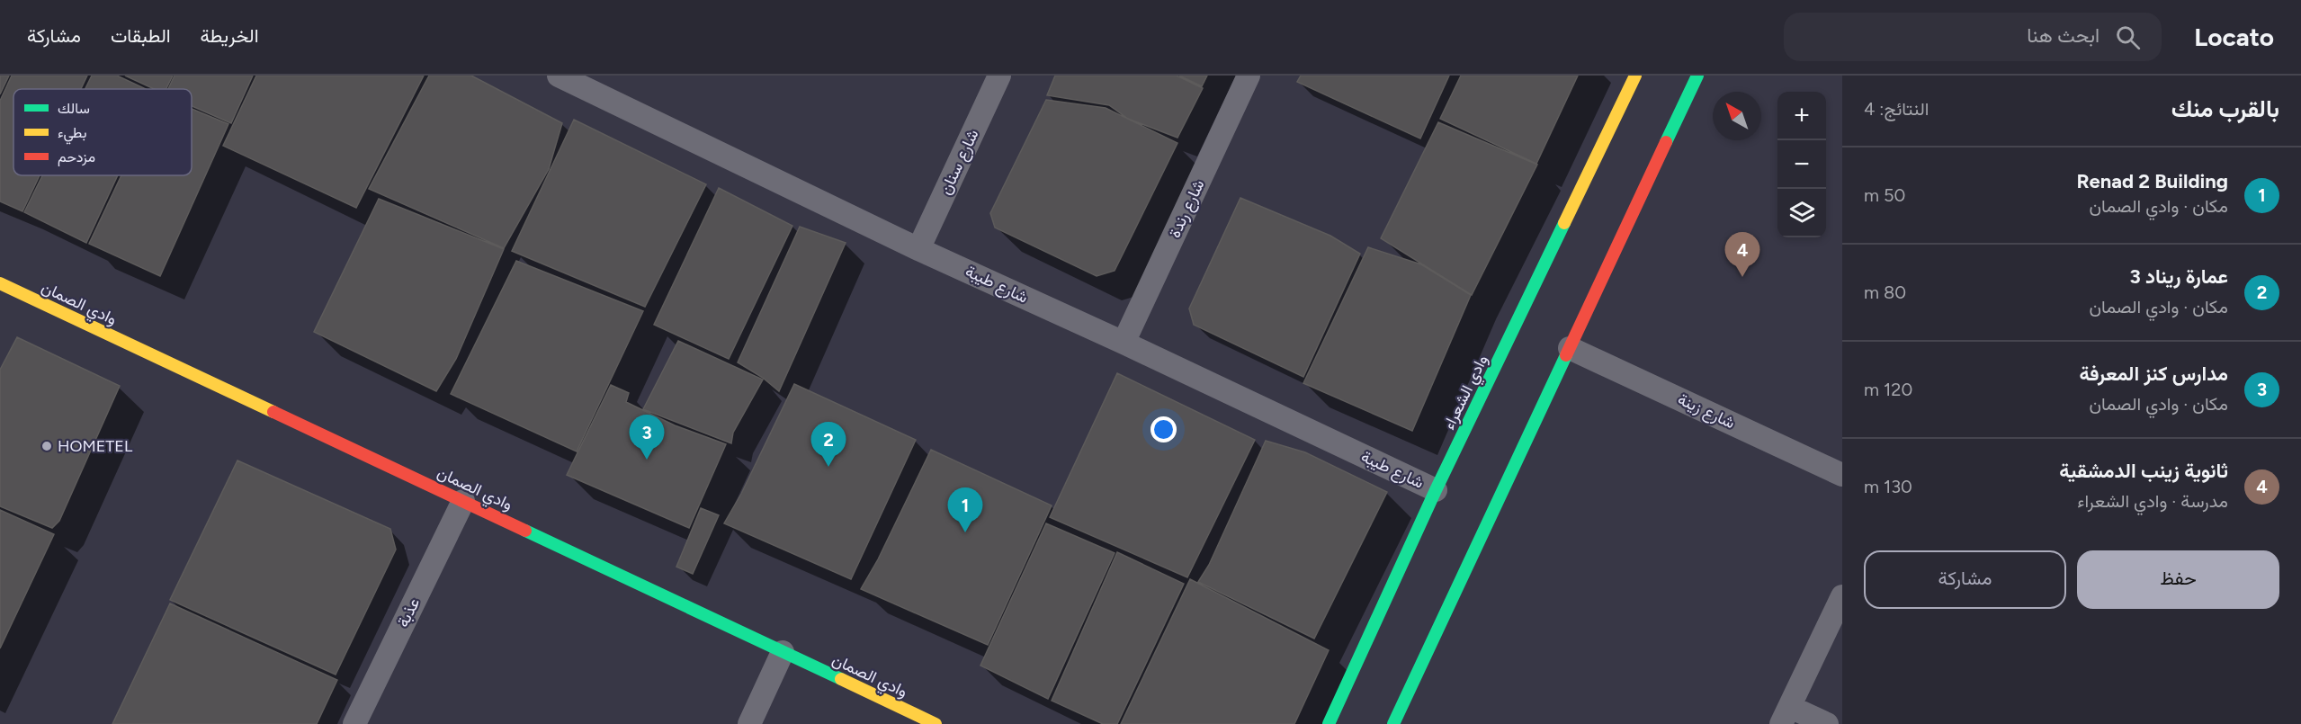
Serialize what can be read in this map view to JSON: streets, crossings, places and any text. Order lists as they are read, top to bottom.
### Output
{
  "streets": {
    "street": [
      "شارع سنان",
      "شارع رندة",
      "شارع طيبة",
      "وادي الصمان",
      "وادي الشعراء",
      "شارع زينة",
      "عذبة"
    ]
  },
  "crossings": [
    ["شارع سنان", "شارع طيبة"],
    ["شارع رندة", "شارع طيبة"],
    ["شارع طيبة", "وادي الشعراء"],
    ["وادي الصمان", "عذبة"]
  ],
  "places": ["HOMETEL"],
  "legend": ["سالك", "بطيء", "مزدحم"],
  "north": "top left",
  "page": {
    "header": "Locato",
    "search": "ابحث هنا",
    "nav": ["الخريطة", "الطبقات", "مشاركة"],
    "heading": ["بالقرب منك", "النتائج: 4"],
    "map_buttons": ["+", "−"],
    "list": [
      {
        "mark": "1",
        "name": "Renad 2 Building",
        "note": "مكان · وادي الصمان",
        "value": "50 m"
      },
      {
        "mark": "2",
        "name": "عمارة ريناد 3",
        "note": "مكان · وادي الصمان",
        "value": "80 m"
      },
      {
        "mark": "3",
        "name": "مدارس كنز المعرفة",
        "note": "مكان · وادي الصمان",
        "value": "120 m"
      },
      {
        "mark": "4",
        "name": "ثانوية زينب الدمشقية",
        "note": "مدرسة · وادي الشعراء",
        "value": "130 m"
      }
    ],
    "pins": [
      "4",
      "3",
      "2",
      "1"
    ],
    "buttons": ["حفظ", "مشاركة"]
  }
}
